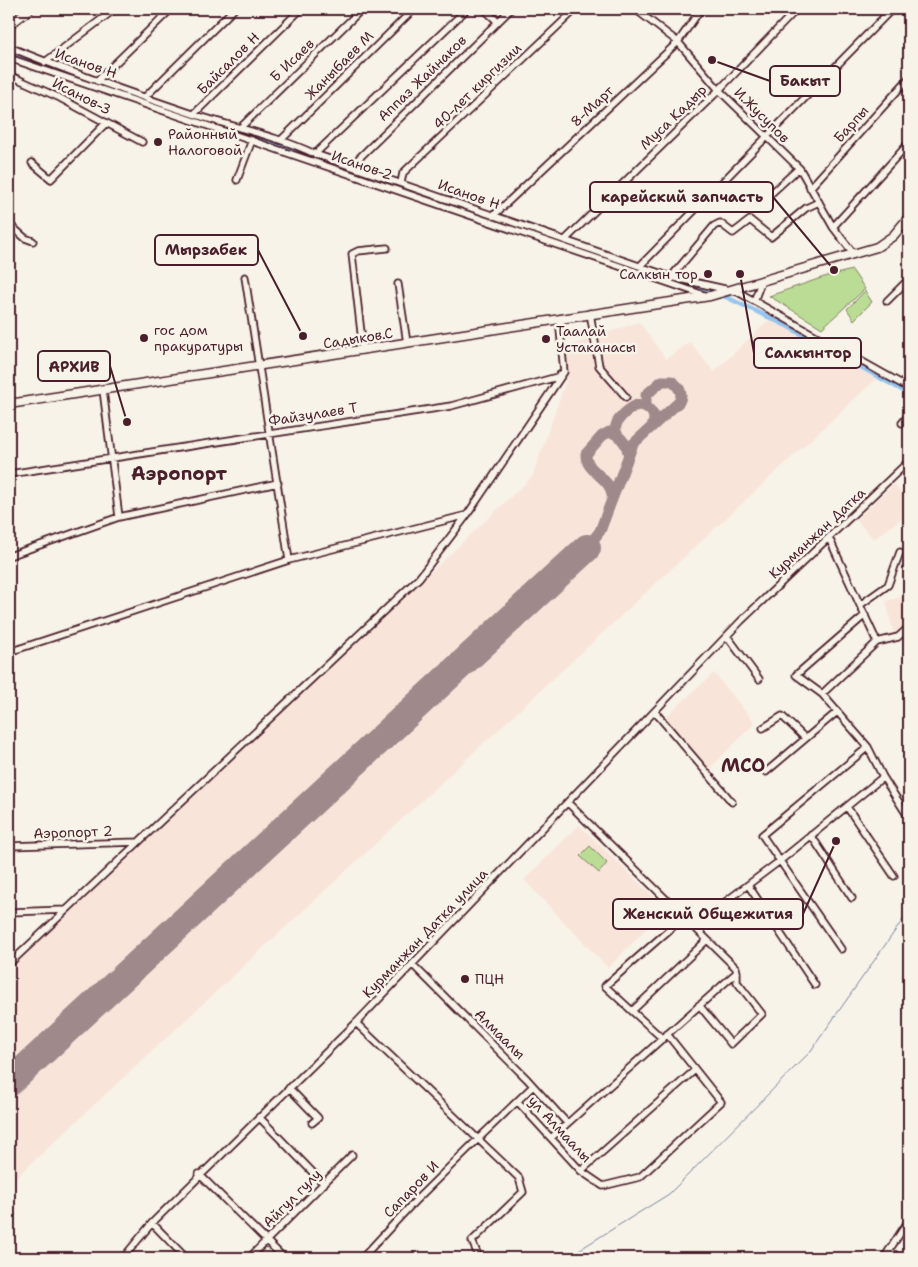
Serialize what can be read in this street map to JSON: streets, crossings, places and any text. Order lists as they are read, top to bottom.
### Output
{
  "streets": {
    "main road": ["Садыков.С"],
    "street": [
      "Б Исаев",
      "Исанов Н",
      "Байсалов Н",
      "Жаныбаев М",
      "Аппаз Жайнаков",
      "40-лет киргизии",
      "Исанов-3",
      "8-Март",
      "И.Жусупов",
      "Муса Кадыр",
      "Барпы",
      "Исанов-2",
      "Файзулаев Т",
      "Курманжан Датка",
      "Аэропорт 2",
      "Курманжан Датка улица",
      "Алмаалы",
      "ул Алмаалы",
      "Сапаров И",
      "Айгул гулу"
    ]
  },
  "crossings": [
    ["Б Исаев", "Исанов Н"],
    ["Исанов Н", "Байсалов Н"],
    ["Исанов Н", "Жаныбаев М"],
    ["Исанов Н", "Аппаз Жайнаков"],
    ["Исанов Н", "40-лет киргизии"],
    ["Исанов Н", "8-Март"],
    ["Исанов Н", "Муса Кадыр"],
    ["Исанов Н", "Садыков.С"],
    ["8-Март", "И.Жусупов"],
    ["И.Жусупов", "Муса Кадыр"],
    ["И.Жусупов", "Барпы"],
    ["Исанов-2", "Садыков.С"],
    ["Курманжан Датка", "Курманжан Датка улица"],
    ["Курманжан Датка улица", "Алмаалы"],
    ["Алмаалы", "Сапаров И"],
    ["ул Алмаалы", "Сапаров И"]
  ],
  "districts": ["Аэропорт", "МСО"],
  "places": [
    "Бакыт",
    "Районный Налоговой",
    "карейский запчасть",
    "Салкын тор",
    "Салкынтор",
    "Мырзабек",
    "гос дом пракуратуры",
    "Таалай Устаканасы",
    "АРХИВ",
    "Женский Общежития",
    "ПЦН"
  ]
}
